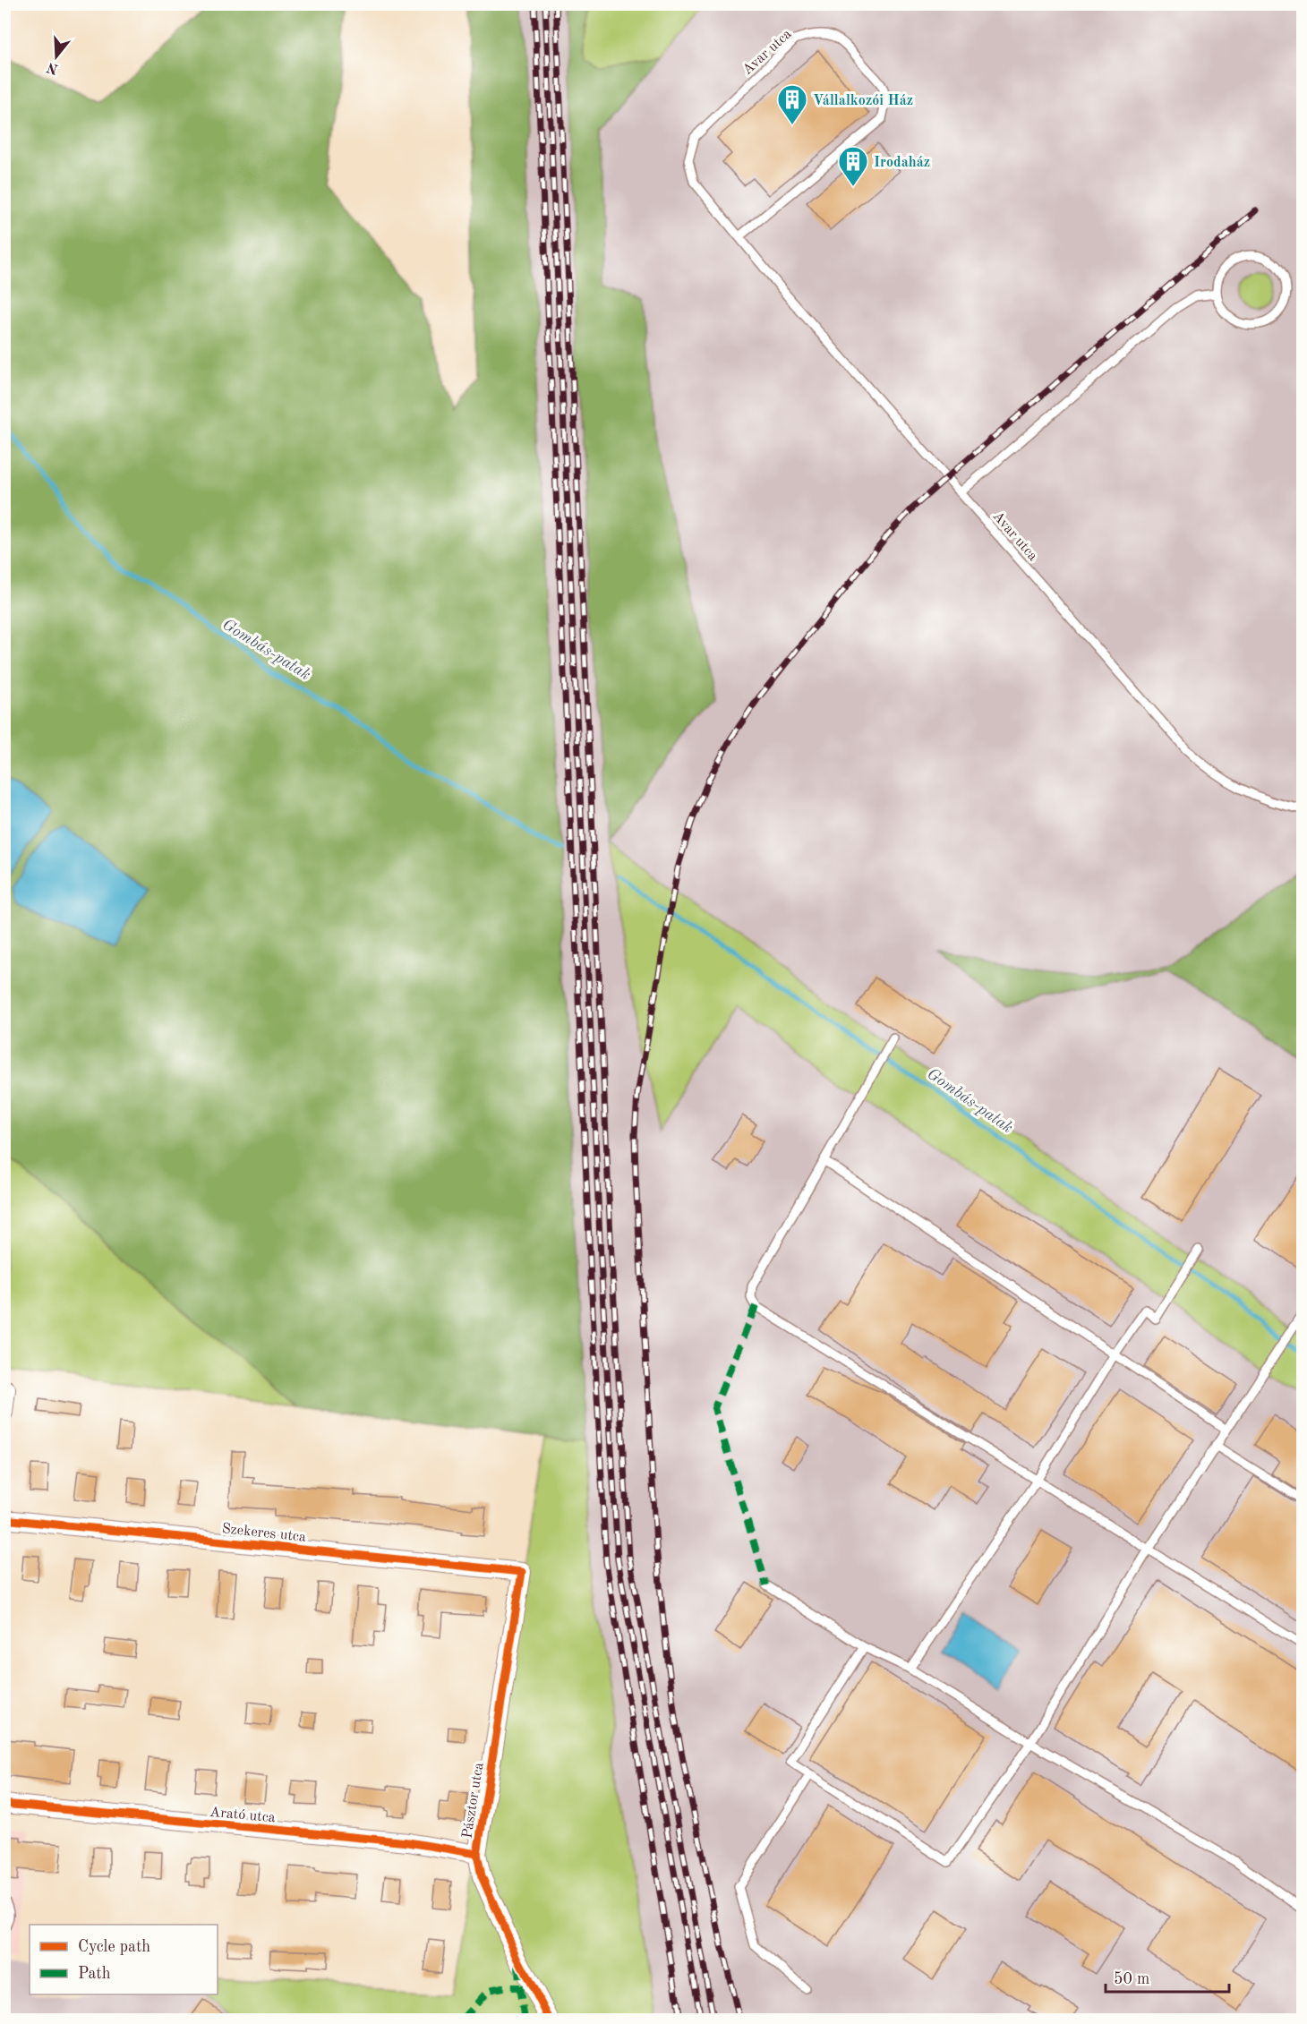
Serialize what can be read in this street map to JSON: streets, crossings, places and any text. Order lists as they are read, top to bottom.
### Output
{
  "streets": {
    "street": ["Szekeres utca", "Pásztor utca", "Arató utca"],
    "lane": ["Avar utca"]
  },
  "crossings": [
    ["Szekeres utca", "Pásztor utca"],
    ["Pásztor utca", "Arató utca"]
  ],
  "water": ["Gombás-patak"],
  "places": {
    "building": ["Vállalkozói Ház", "Irodaház"]
  },
  "legend": ["Cycle path", "Path"],
  "scale_bar": "50 m",
  "north": "bottom"
}
